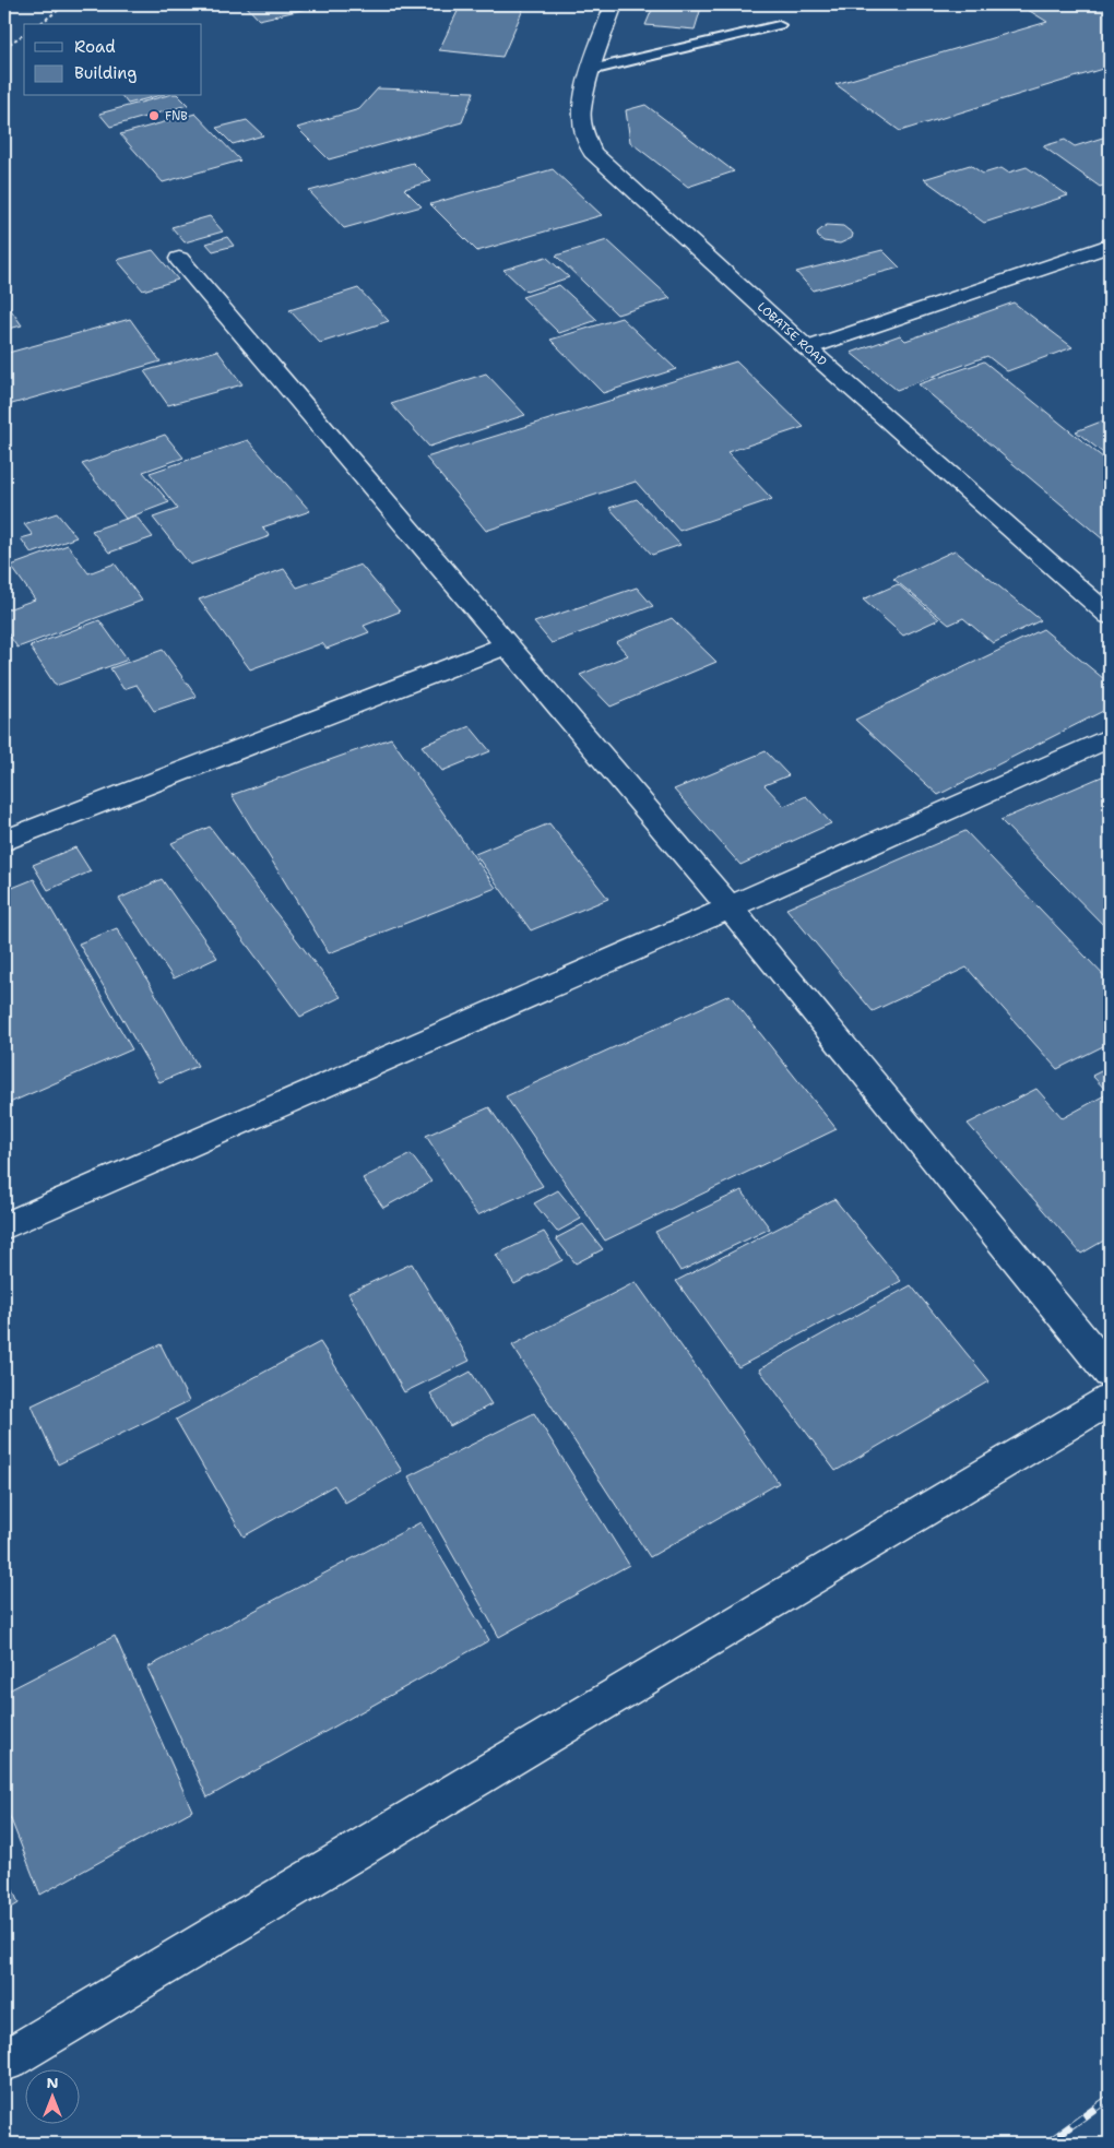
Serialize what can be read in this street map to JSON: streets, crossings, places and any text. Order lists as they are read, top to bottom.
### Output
{
  "streets": {
    "main road": ["LOBATSE ROAD"]
  },
  "places": ["FNB"],
  "legend": ["Road", "Building"],
  "north": "top"
}
